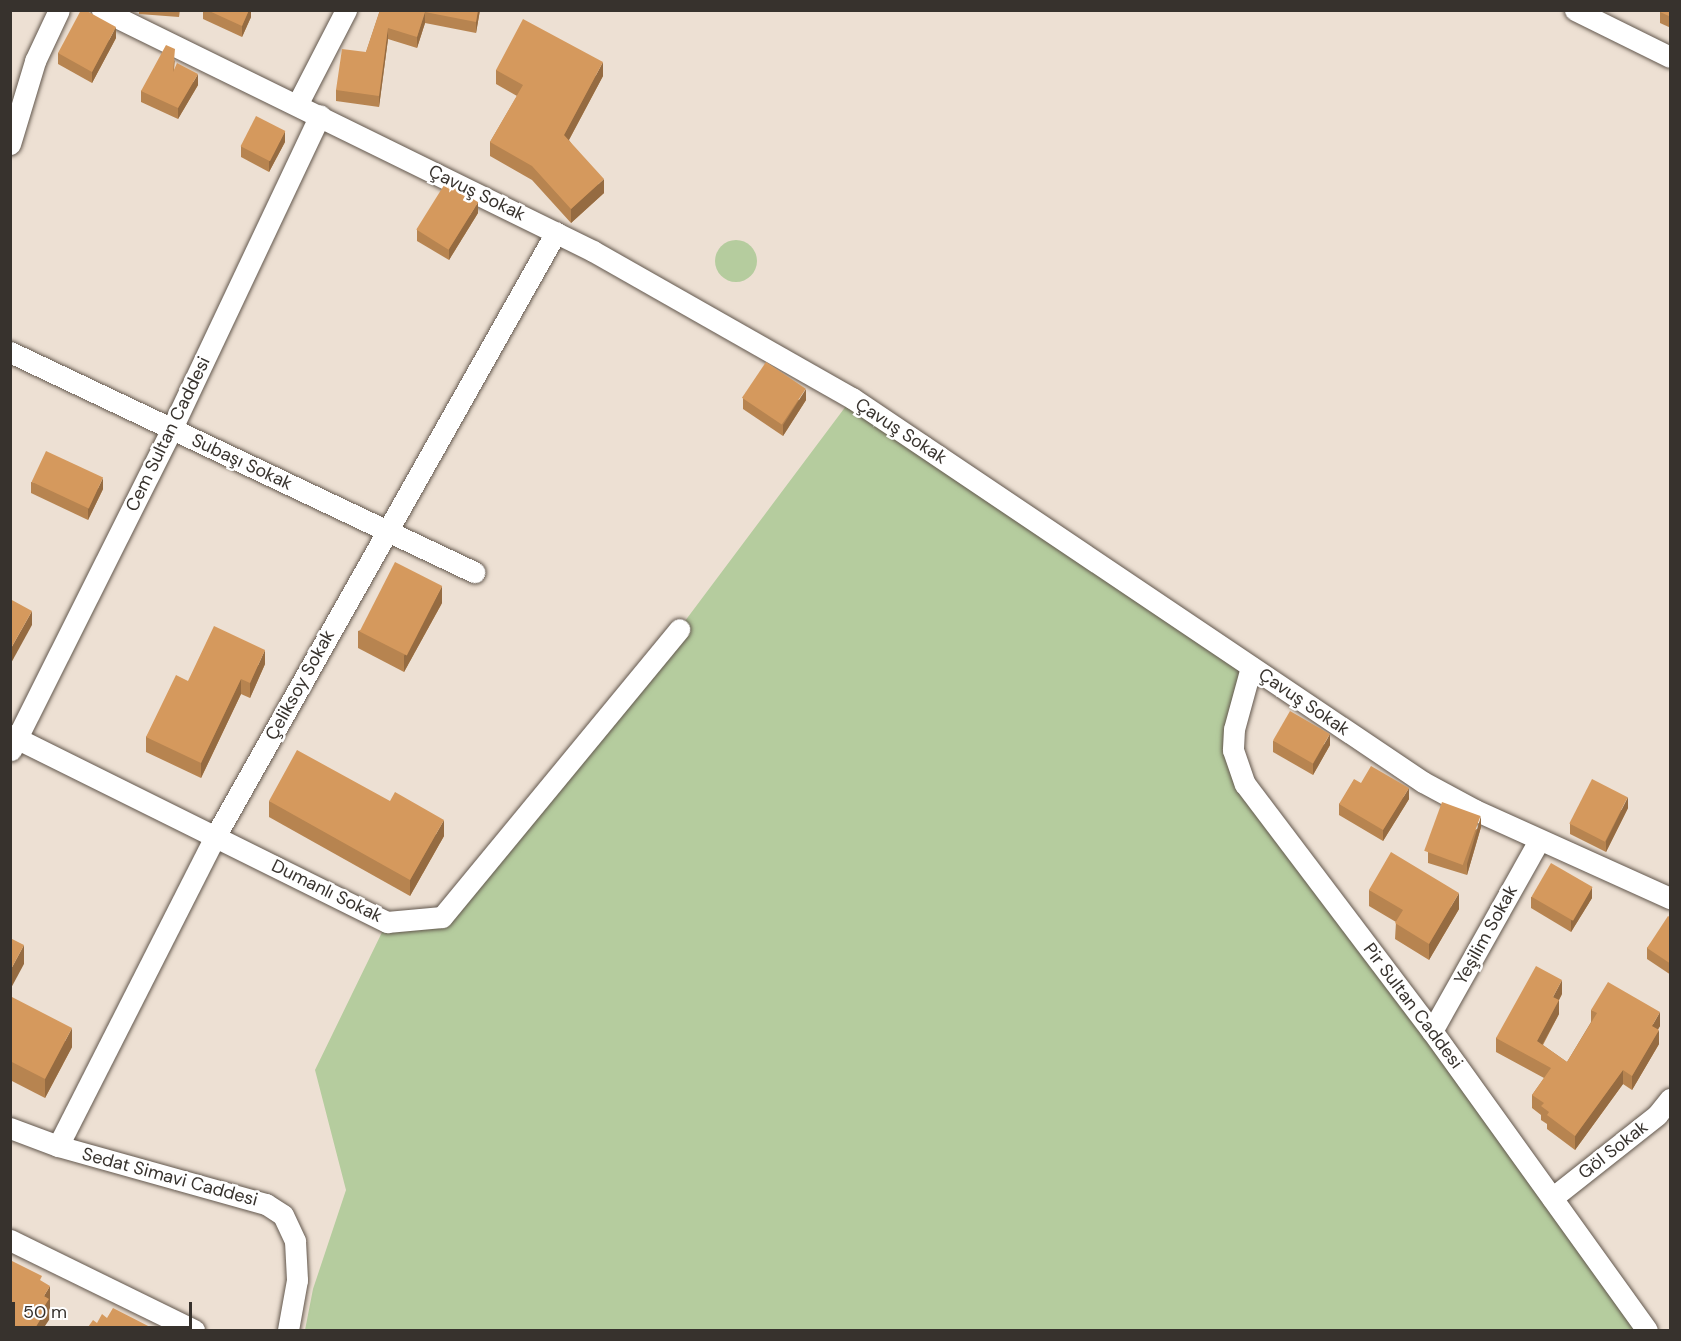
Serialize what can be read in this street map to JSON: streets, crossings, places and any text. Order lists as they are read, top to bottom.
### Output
{
  "streets": {
    "street": [
      "Çavuş Sokak",
      "Cem Sultan Caddesi",
      "Subaşı Sokak",
      "Çeliksoy Sokak",
      "Dumanlı Sokak",
      "Yeşilim Sokak",
      "Pir Sultan Caddesi",
      "Göl Sokak",
      "Sedat Simavi Caddesi"
    ]
  },
  "crossings": [
    ["Çavuş Sokak", "Cem Sultan Caddesi"],
    ["Çavuş Sokak", "Çeliksoy Sokak"],
    ["Çavuş Sokak", "Yeşilim Sokak"],
    ["Çavuş Sokak", "Pir Sultan Caddesi"],
    ["Cem Sultan Caddesi", "Subaşı Sokak"],
    ["Cem Sultan Caddesi", "Dumanlı Sokak"],
    ["Subaşı Sokak", "Çeliksoy Sokak"],
    ["Çeliksoy Sokak", "Dumanlı Sokak"],
    ["Çeliksoy Sokak", "Sedat Simavi Caddesi"],
    ["Yeşilim Sokak", "Pir Sultan Caddesi"],
    ["Pir Sultan Caddesi", "Göl Sokak"]
  ],
  "scale_bar": "50 m"
}
